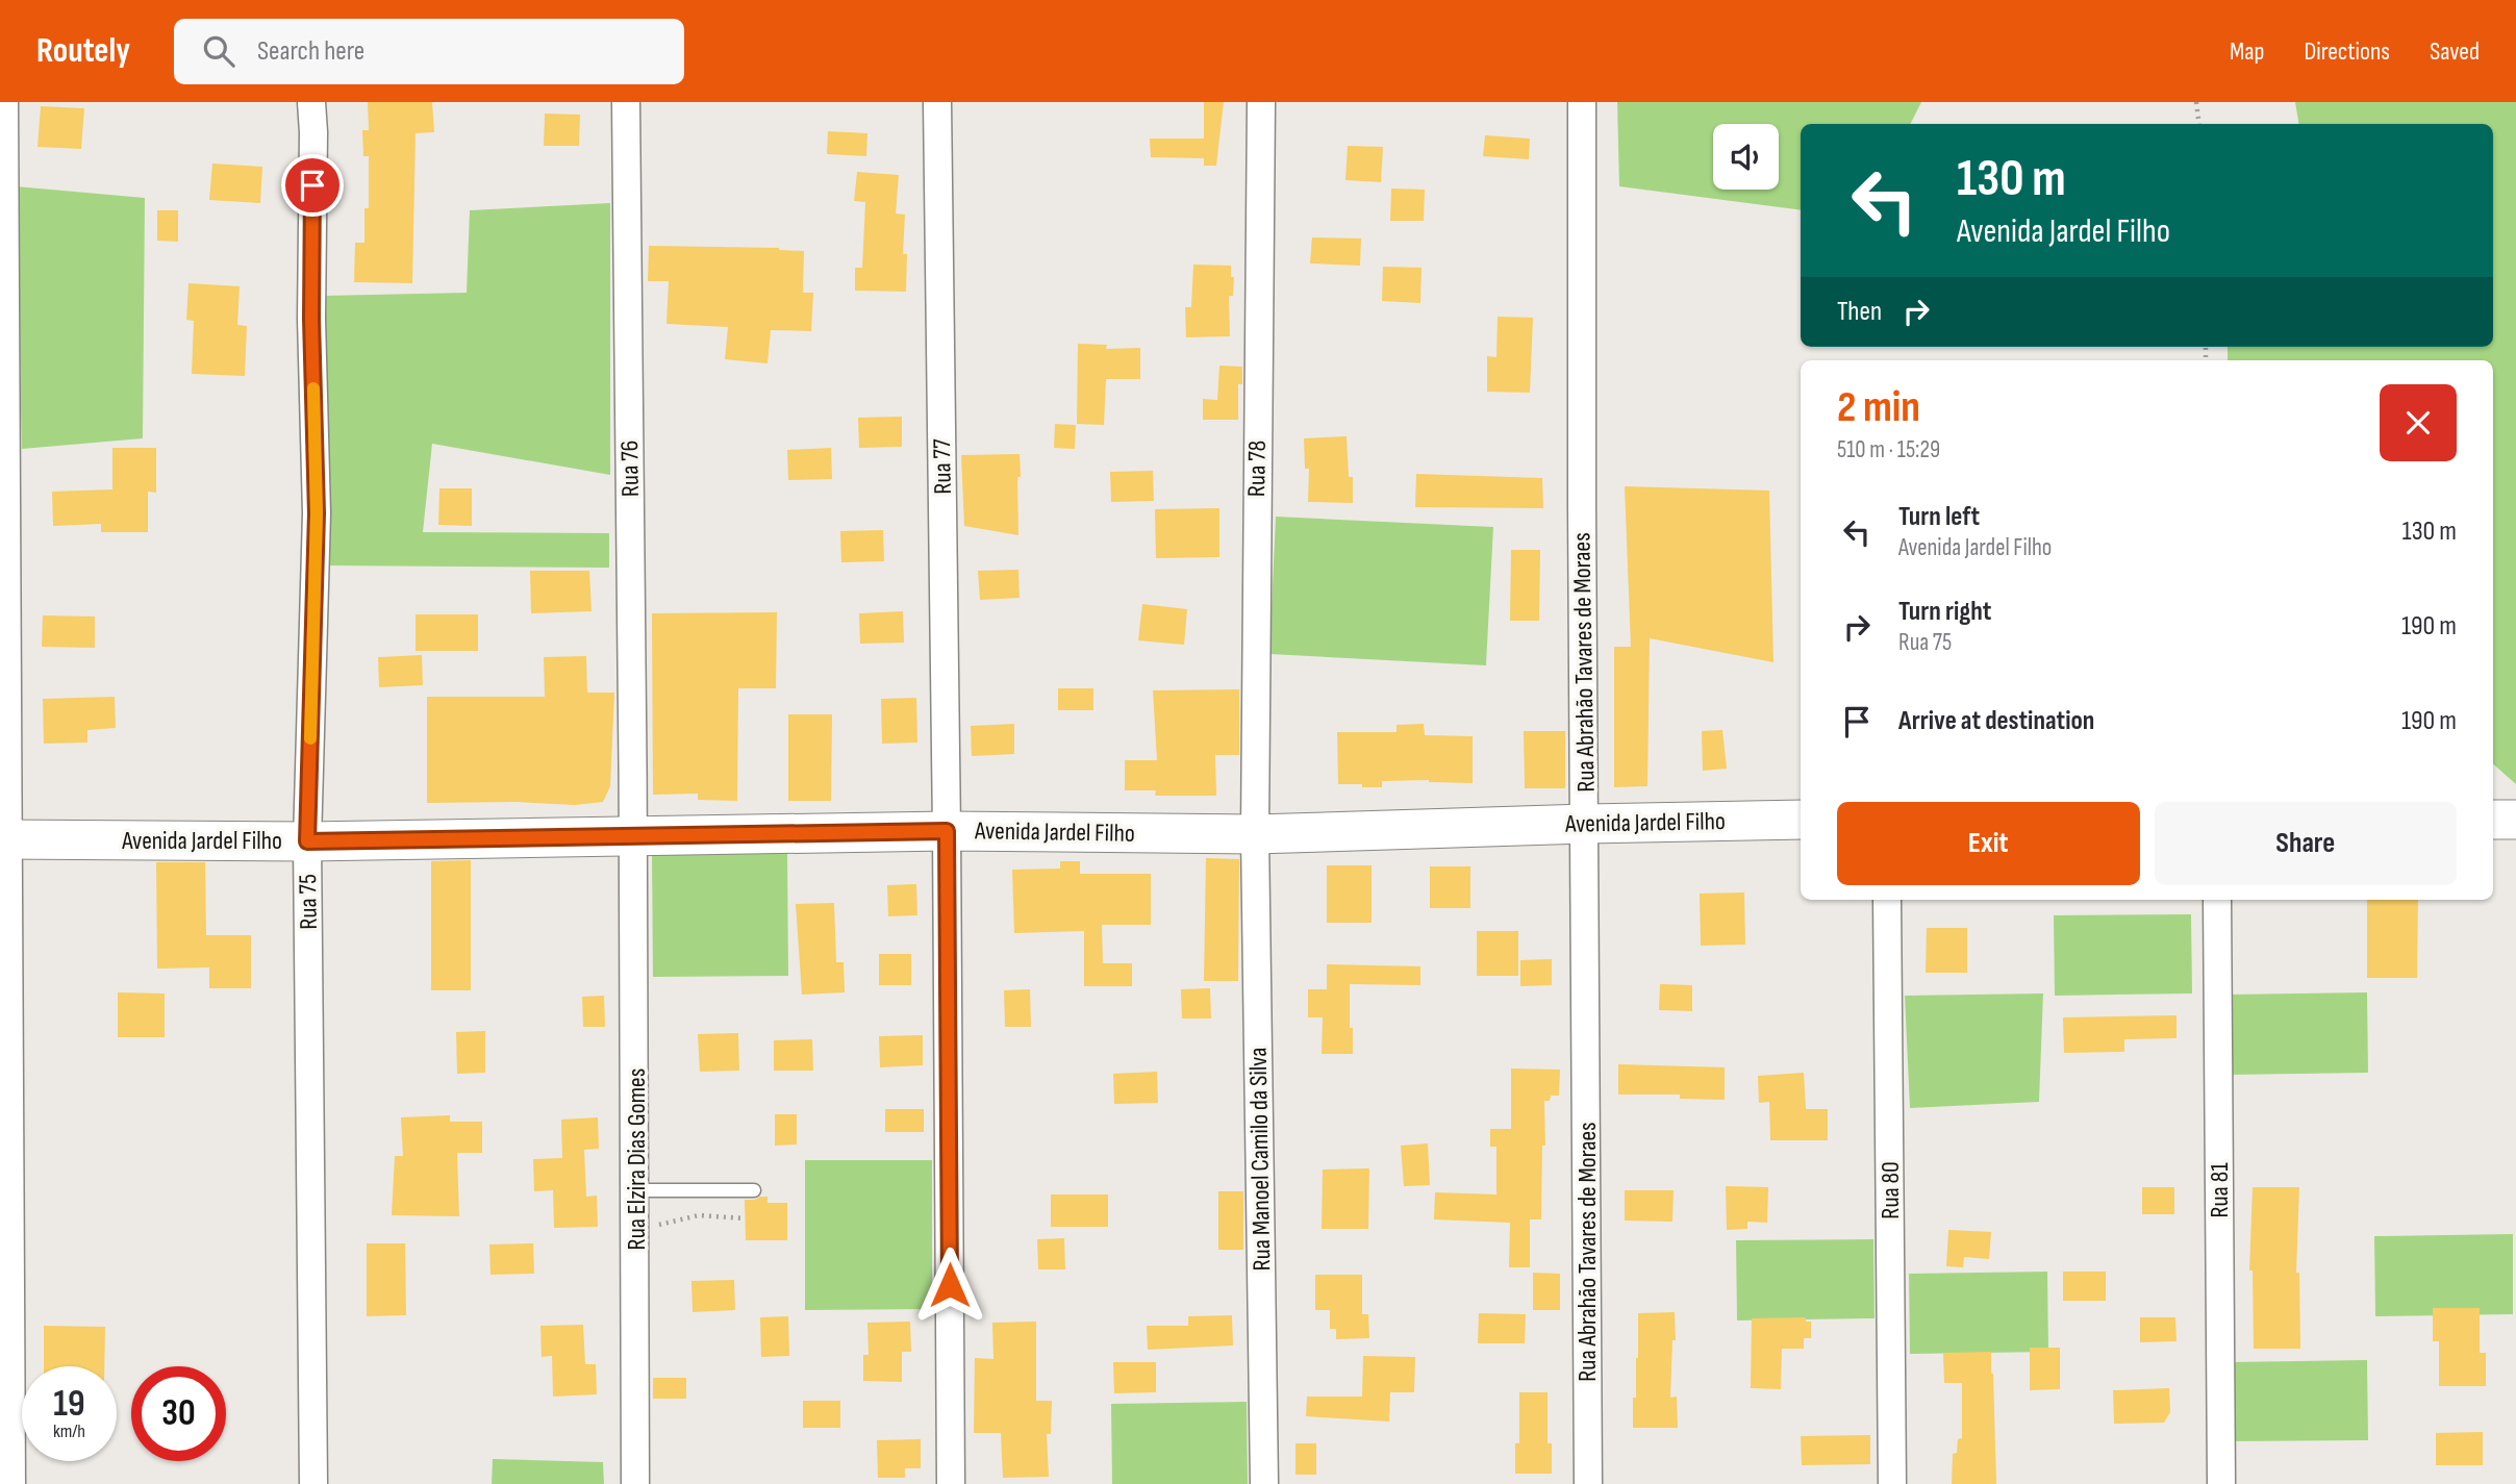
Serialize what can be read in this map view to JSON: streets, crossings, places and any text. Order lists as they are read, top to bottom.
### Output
{
  "streets": {
    "main road": ["Avenida Jardel Filho"],
    "street": [
      "Rua 77",
      "Rua 76",
      "Rua 78",
      "Rua Abrahão Tavares de Moraes",
      "Rua 75",
      "Rua Elzira Dias Gomes",
      "Rua Manoel Camilo da Silva",
      "Rua 80",
      "Rua 81"
    ]
  },
  "crossings": [
    ["Rua 77", "Avenida Jardel Filho"],
    ["Rua 76", "Avenida Jardel Filho"],
    ["Rua 76", "Rua Elzira Dias Gomes"],
    ["Rua 78", "Avenida Jardel Filho"],
    ["Rua 78", "Rua Manoel Camilo da Silva"],
    ["Rua Abrahão Tavares de Moraes", "Avenida Jardel Filho"],
    ["Avenida Jardel Filho", "Rua 75"],
    ["Avenida Jardel Filho", "Rua Elzira Dias Gomes"],
    ["Avenida Jardel Filho", "Rua Manoel Camilo da Silva"]
  ],
  "page": {
    "header": "Routely",
    "search": "Search here",
    "nav": ["Map", "Directions", "Saved"],
    "turn": ["130 m", "Avenida Jardel Filho"],
    "then": "Then",
    "heading": ["2 min", "510 m · 15:29"],
    "list": [
      {
        "name": "Turn left",
        "note": "Avenida Jardel Filho",
        "value": "130 m"
      },
      {
        "name": "Turn right",
        "note": "Rua 75",
        "value": "190 m"
      },
      {
        "name": "Arrive at destination",
        "value": "190 m"
      }
    ],
    "buttons": ["Exit", "Share"],
    "speed": "19 km/h",
    "limit": "30"
  }
}
